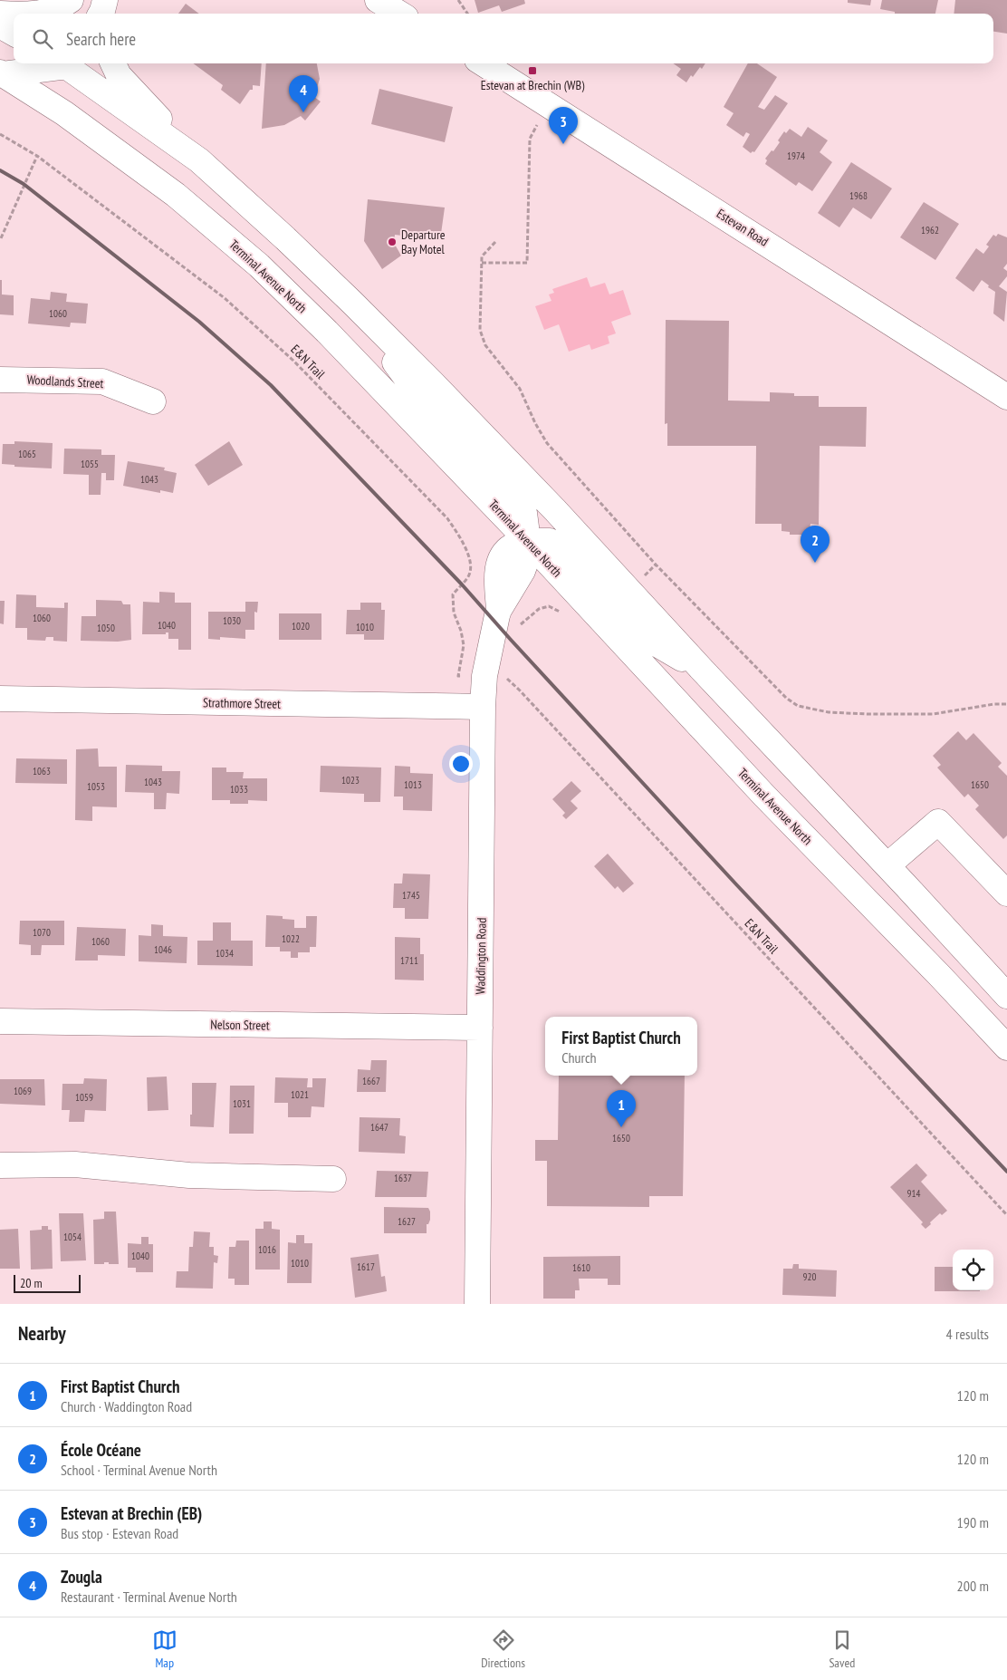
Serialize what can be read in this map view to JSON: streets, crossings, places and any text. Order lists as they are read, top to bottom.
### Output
{
  "streets": {
    "main road": [
      "Estevan Road",
      "Terminal Avenue North",
      "Woodlands Street",
      "Strathmore Street",
      "Waddington Road",
      "Nelson Street"
    ],
    "path": ["E&N Trail"]
  },
  "crossings": [
    ["Terminal Avenue North", "Waddington Road"],
    ["Strathmore Street", "Waddington Road"],
    ["Waddington Road", "Nelson Street"]
  ],
  "places": {
    "transit": ["Estevan at Brechin (WB)"],
    "other": ["Departure Bay Motel"]
  },
  "house_numbers": [
    "1974",
    "1968",
    "1962",
    "1060",
    "1065",
    "1055",
    "1043",
    "1060",
    "1030",
    "1040",
    "1020",
    "1010",
    "1050",
    "1063",
    "1023",
    "1043",
    "1013",
    "1650",
    "1053",
    "1033",
    "1745",
    "1070",
    "1022",
    "1060",
    "1046",
    "1034",
    "1711",
    "1667",
    "1069",
    "1021",
    "1059",
    "1031",
    "1647",
    "1650",
    "1637",
    "914",
    "1627",
    "1054",
    "1016",
    "1040",
    "1010",
    "1617",
    "1610",
    "920"
  ],
  "scale_bar": "20 m",
  "page": {
    "search": "Search here",
    "pins": [
      "4",
      "3",
      "2",
      "1"
    ],
    "popup": ["First Baptist Church", "Church"],
    "scale": "20 m",
    "heading": ["Nearby", "4 results"],
    "list": [
      {
        "mark": "1",
        "name": "First Baptist Church",
        "note": "Church · Waddington Road",
        "value": "120 m"
      },
      {
        "mark": "2",
        "name": "École Océane",
        "note": "School · Terminal Avenue North",
        "value": "120 m"
      },
      {
        "mark": "3",
        "name": "Estevan at Brechin (EB)",
        "note": "Bus stop · Estevan Road",
        "value": "190 m"
      },
      {
        "mark": "4",
        "name": "Zougla",
        "note": "Restaurant · Terminal Avenue North",
        "value": "200 m"
      }
    ],
    "nav": ["Map", "Directions", "Saved"]
  }
}
